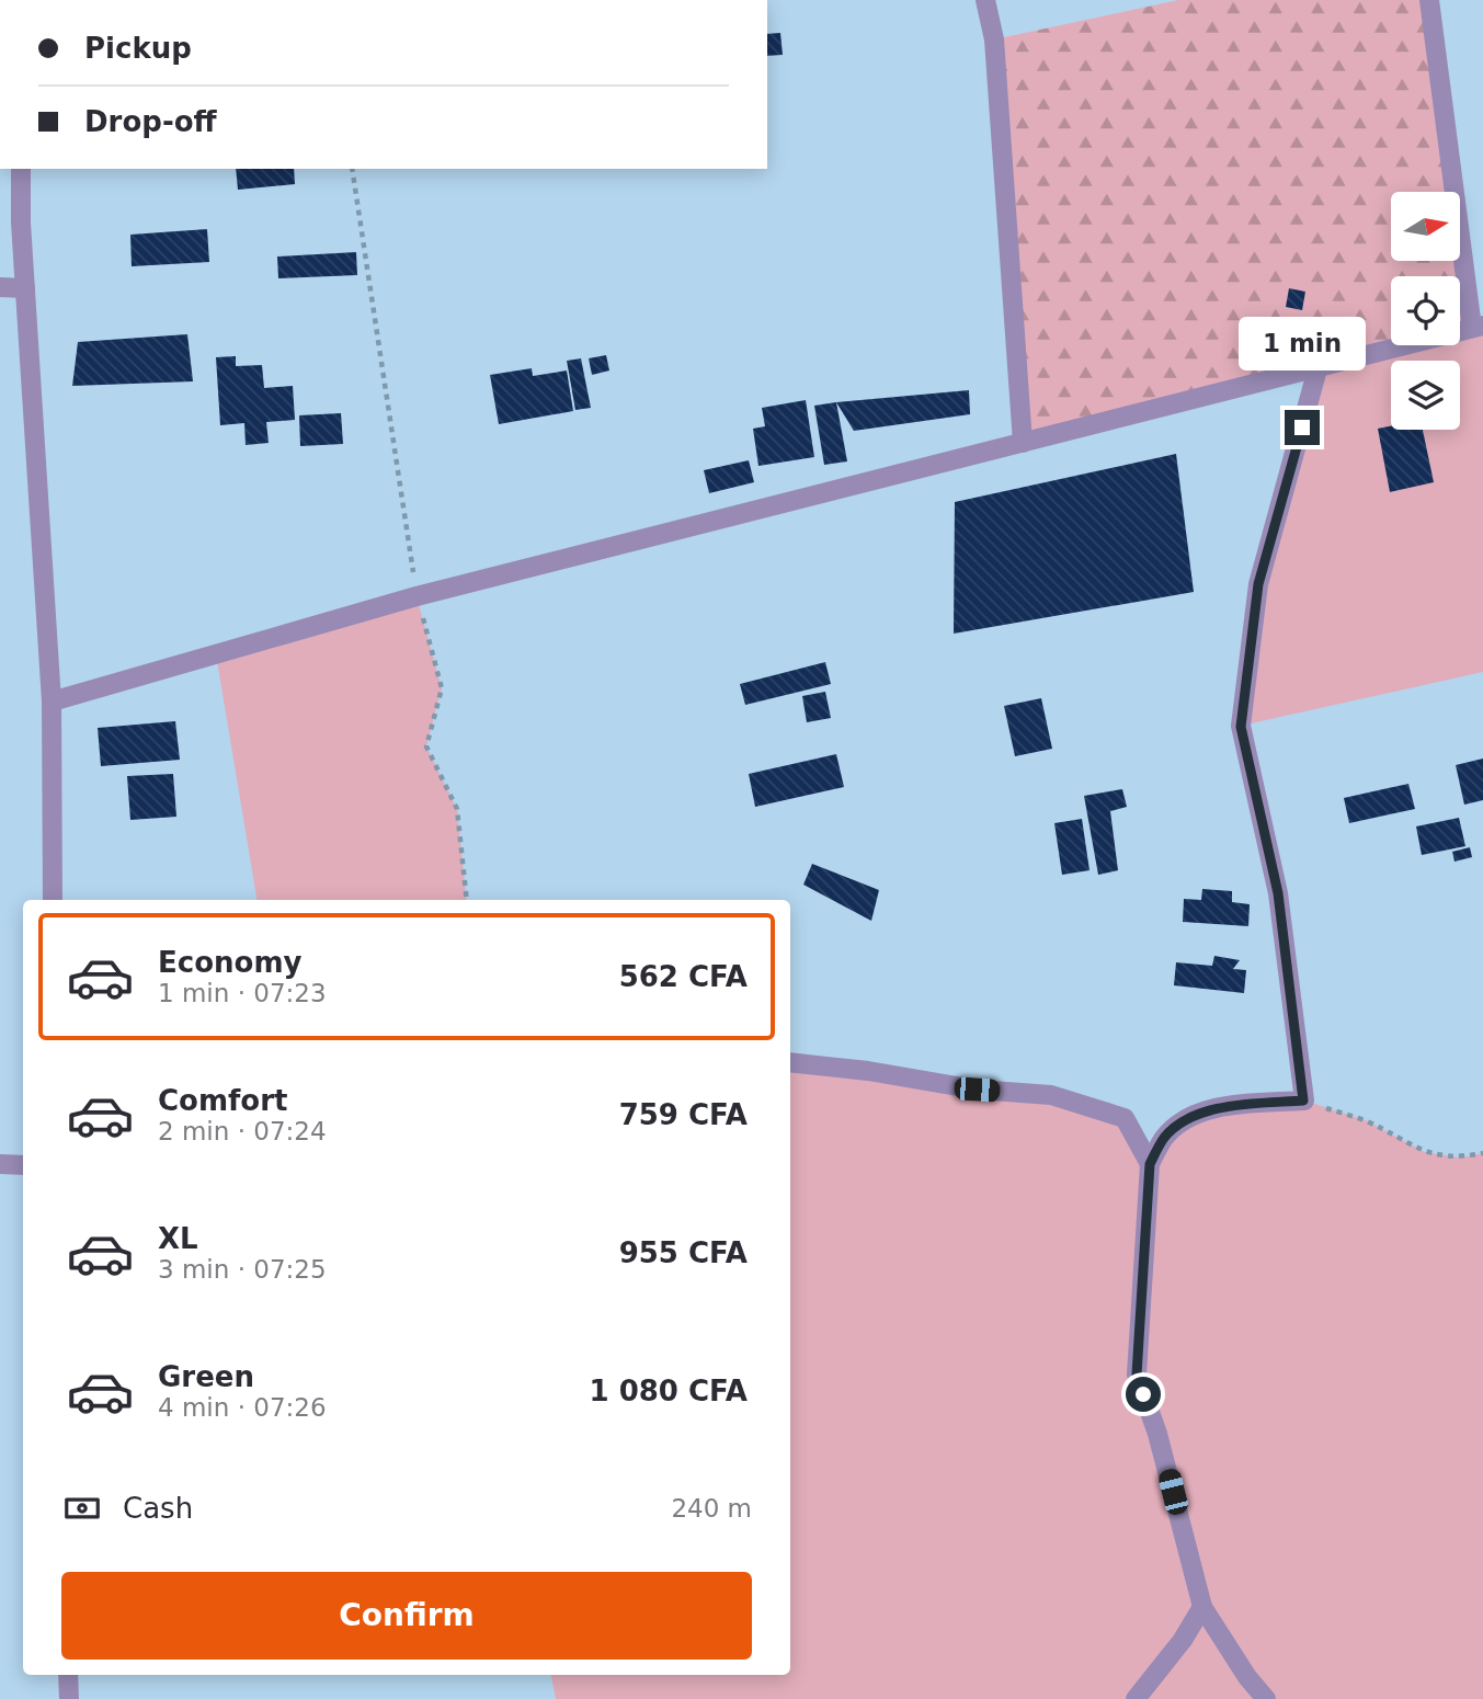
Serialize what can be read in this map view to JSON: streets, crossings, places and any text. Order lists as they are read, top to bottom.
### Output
{
  "north": "right",
  "page": {
    "banner": ["Pickup", "Drop-off"],
    "bubble": "1 min",
    "list": [
      {
        "name": "Economy",
        "note": "1 min · 07:23",
        "value": "562 CFA"
      },
      {
        "name": "Comfort",
        "note": "2 min · 07:24",
        "value": "759 CFA"
      },
      {
        "name": "XL",
        "note": "3 min · 07:25",
        "value": "955 CFA"
      },
      {
        "name": "Green",
        "note": "4 min · 07:26",
        "value": "1 080 CFA"
      }
    ],
    "pay": ["Cash", "240 m"],
    "buttons": "Confirm"
  }
}
